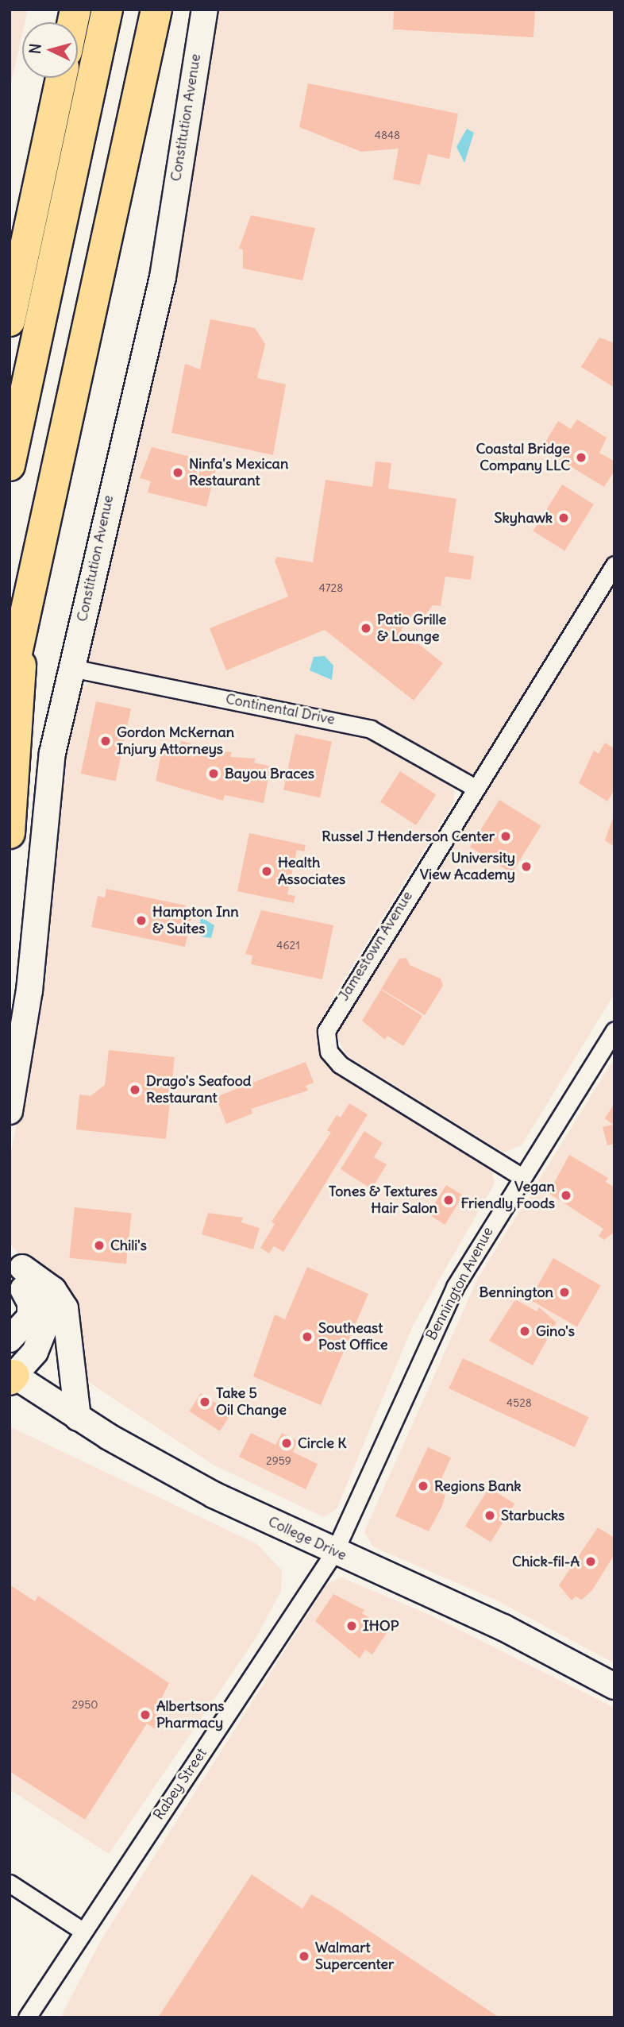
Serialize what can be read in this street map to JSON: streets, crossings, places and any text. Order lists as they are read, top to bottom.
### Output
{
  "streets": {
    "street": [
      "Constitution Avenue",
      "Continental Drive",
      "Jamestown Avenue",
      "Bennington Avenue",
      "College Drive",
      "Rabey Street"
    ]
  },
  "crossings": [
    ["Constitution Avenue", "Continental Drive"],
    ["Continental Drive", "Jamestown Avenue"],
    ["Jamestown Avenue", "Bennington Avenue"],
    ["Bennington Avenue", "College Drive"],
    ["Bennington Avenue", "Rabey Street"],
    ["College Drive", "Rabey Street"]
  ],
  "places": [
    "Coastal Bridge Company LLC",
    "Ninfa's Mexican Restaurant",
    "Skyhawk",
    "Patio Grille & Lounge",
    "Gordon McKernan Injury Attorneys",
    "Bayou Braces",
    "Russel J Henderson Center",
    "University View Academy",
    "Health Associates",
    "Hampton Inn & Suites",
    "Drago's Seafood Restaurant",
    "Vegan Friendly Foods",
    "Tones & Textures Hair Salon",
    "Chili's",
    "Bennington",
    "Gino's",
    "Southeast Post Office",
    "Take 5 Oil Change",
    "Circle K",
    "Regions Bank",
    "Starbucks",
    "Chick-fil-A",
    "IHOP",
    "Albertsons Pharmacy",
    "Walmart Supercenter"
  ],
  "house_numbers": [
    "4848",
    "4728",
    "4621",
    "4528",
    "2959",
    "2950"
  ],
  "north": "left"
}
